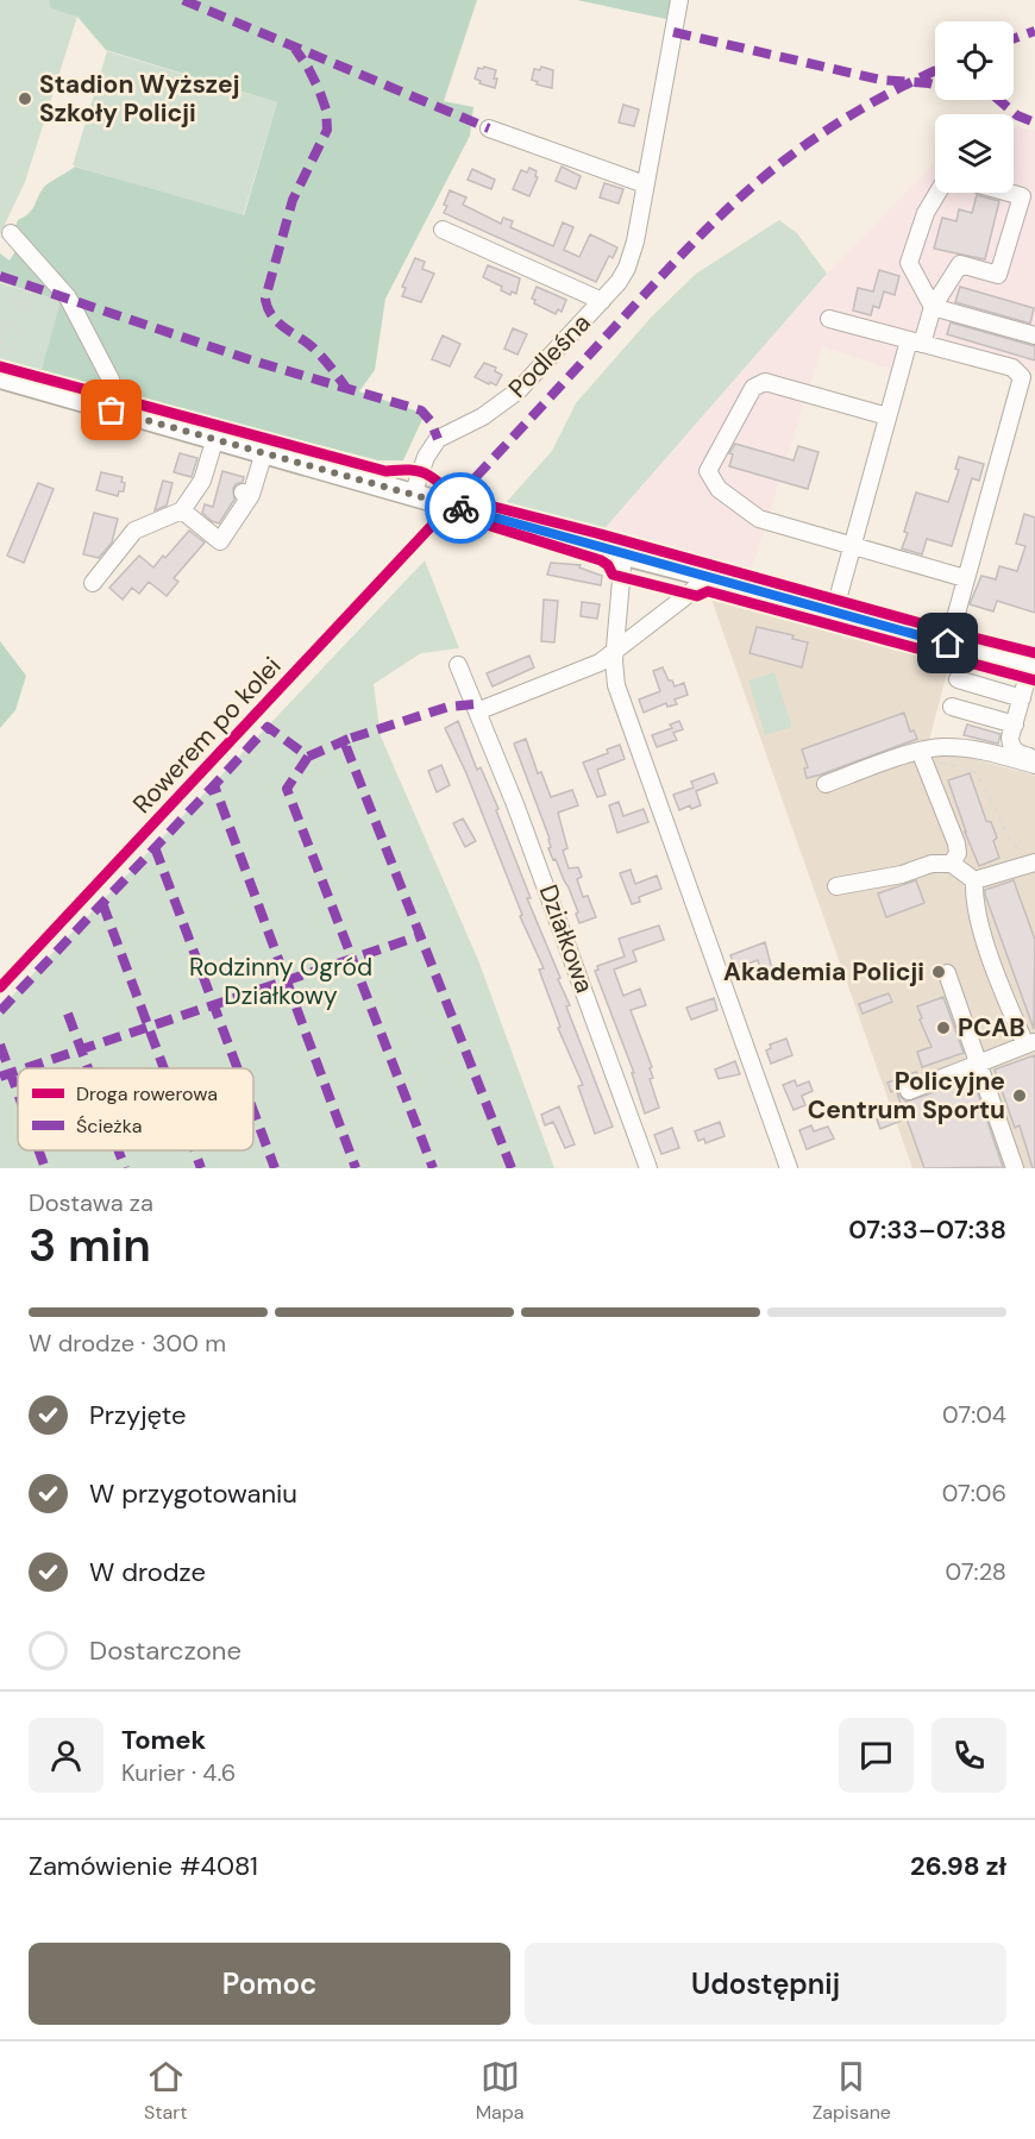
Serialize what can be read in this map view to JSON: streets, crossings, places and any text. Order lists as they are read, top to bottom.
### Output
{
  "streets": {
    "street": ["Podleśna", "Działkowa"],
    "cycle path": ["Rowerem po kolei"]
  },
  "parks": ["Rodzinny Ogród Działkowy"],
  "places": [
    "Stadion Wyższej Szkoły Policji",
    "Akademia Policji",
    "PCAB",
    "Policyjne Centrum Sportu"
  ],
  "legend": ["Droga rowerowa", "Ścieżka"],
  "page": {
    "heading": ["3 min", "Dostawa za", "07:33–07:38"],
    "panel": [
      "Tomek",
      "Kurier · 4.6",
      "Zamówienie #4081",
      "26.98 zł"
    ],
    "bar": "W drodze · 300 m",
    "list": [
      ["Przyjęte", "07:04"],
      ["W przygotowaniu", "07:06"],
      ["W drodze", "07:28"],
      "Dostarczone"
    ],
    "buttons": ["Pomoc", "Udostępnij"],
    "tabs": ["Start", "Mapa", "Zapisane"]
  }
}
